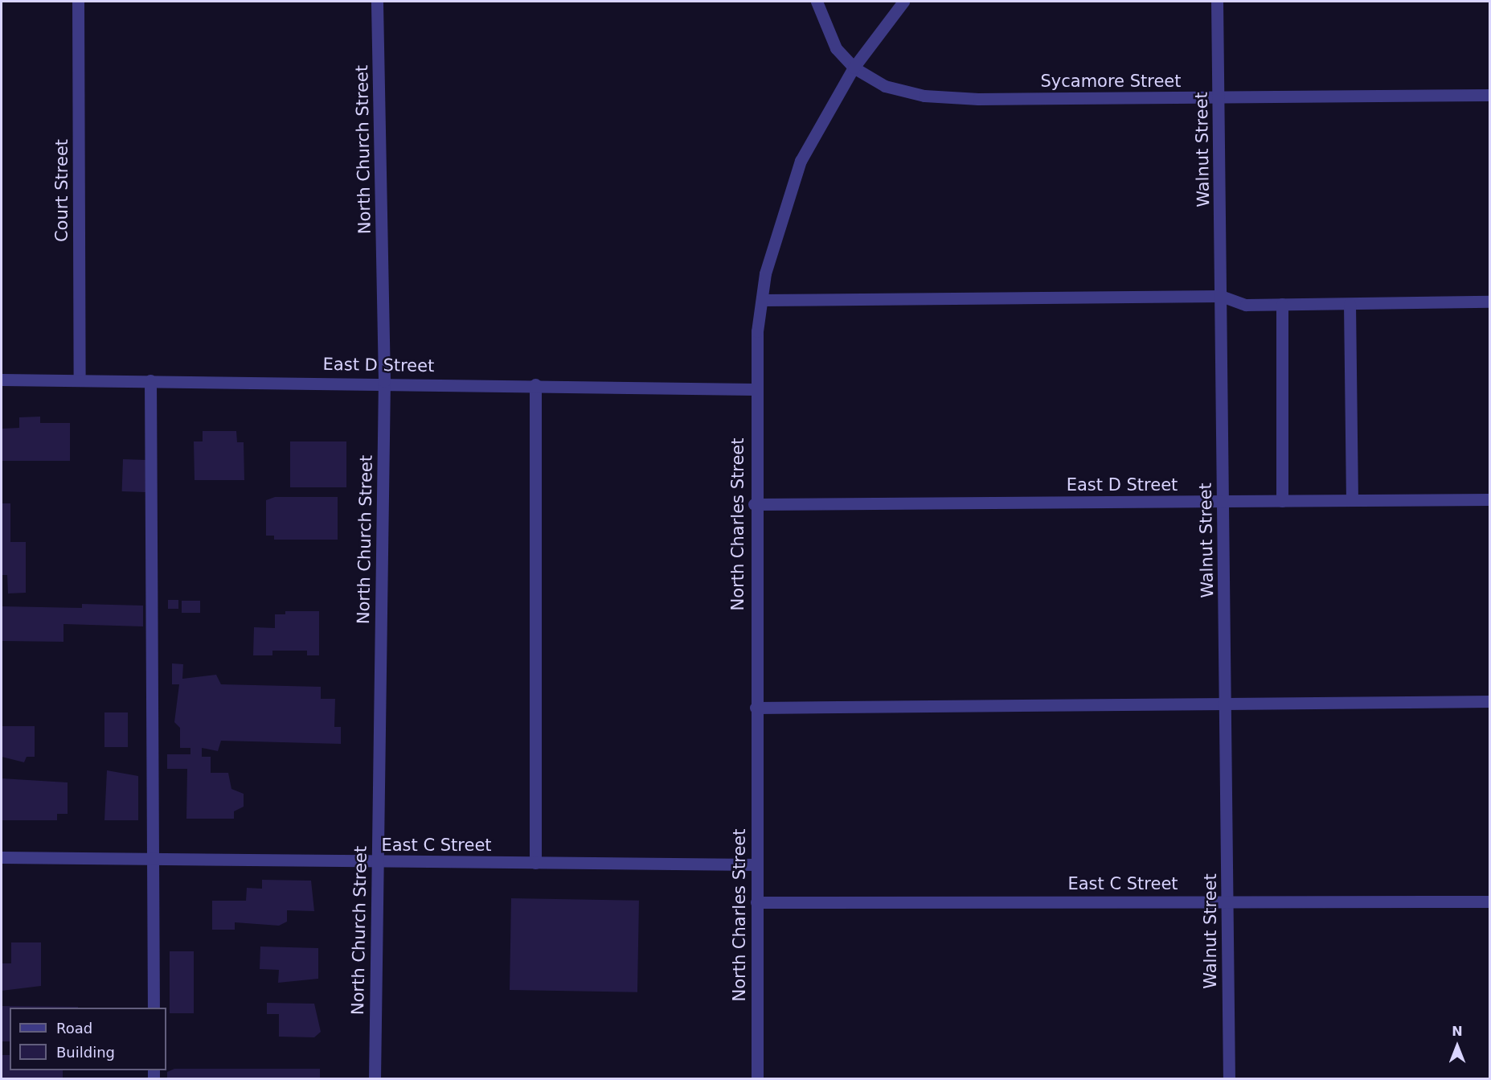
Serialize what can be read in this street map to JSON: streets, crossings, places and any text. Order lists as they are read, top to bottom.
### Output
{
  "streets": {
    "street": [
      "Sycamore Street",
      "North Church Street",
      "Walnut Street",
      "Court Street",
      "East D Street",
      "North Charles Street",
      "East C Street"
    ]
  },
  "crossings": [
    ["Sycamore Street", "Walnut Street"],
    ["Sycamore Street", "North Charles Street"],
    ["North Church Street", "East D Street"],
    ["North Church Street", "East C Street"],
    ["Walnut Street", "East D Street"],
    ["Walnut Street", "East C Street"],
    ["Court Street", "East D Street"],
    ["East D Street", "North Charles Street"],
    ["North Charles Street", "East C Street"]
  ],
  "legend": ["Road", "Building"],
  "north": "top"
}
